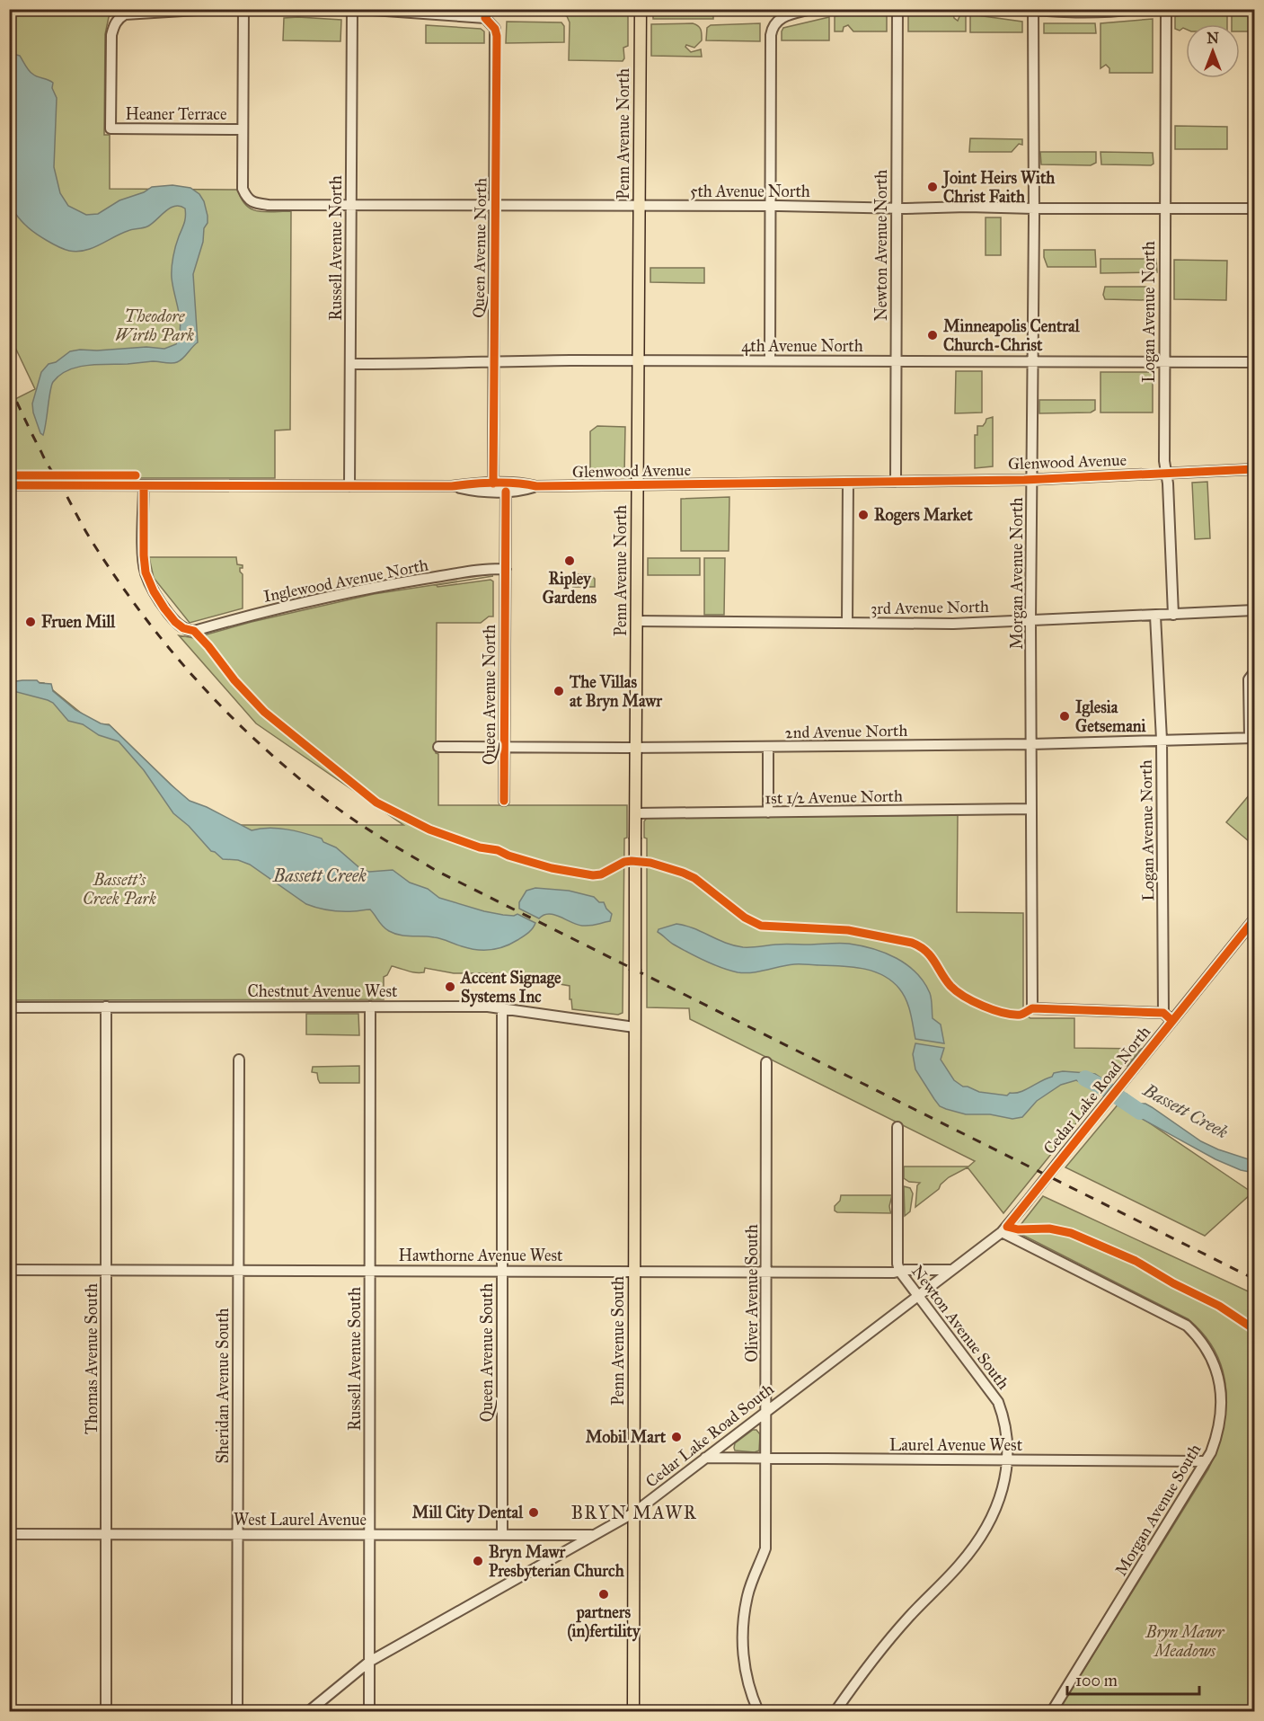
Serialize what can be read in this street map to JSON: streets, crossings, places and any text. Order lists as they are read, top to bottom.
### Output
{
  "streets": {
    "main road": ["Penn Avenue North", "Penn Avenue South"],
    "street": [
      "Heaner Terrace",
      "5th Avenue North",
      "Newton Avenue North",
      "Russell Avenue North",
      "Queen Avenue North",
      "Logan Avenue North",
      "4th Avenue North",
      "Glenwood Avenue",
      "Morgan Avenue North",
      "Inglewood Avenue North",
      "3rd Avenue North",
      "2nd Avenue North",
      "1st 1/2 Avenue North",
      "Chestnut Avenue West",
      "Cedar Lake Road North",
      "Hawthorne Avenue West",
      "Oliver Avenue South",
      "Newton Avenue South",
      "Queen Avenue South",
      "Thomas Avenue South",
      "Russell Avenue South",
      "Sheridan Avenue South",
      "Cedar Lake Road South",
      "Laurel Avenue West",
      "Morgan Avenue South",
      "West Laurel Avenue"
    ]
  },
  "crossings": [
    ["Heaner Terrace", "5th Avenue North"],
    ["Penn Avenue North", "5th Avenue North"],
    ["Penn Avenue North", "4th Avenue North"],
    ["Penn Avenue North", "Glenwood Avenue"],
    ["Penn Avenue North", "3rd Avenue North"],
    ["Penn Avenue North", "2nd Avenue North"],
    ["Penn Avenue North", "1st 1/2 Avenue North"],
    ["Penn Avenue North", "Penn Avenue South"],
    ["5th Avenue North", "Newton Avenue North"],
    ["5th Avenue North", "Russell Avenue North"],
    ["5th Avenue North", "Queen Avenue North"],
    ["5th Avenue North", "Logan Avenue North"],
    ["5th Avenue North", "Morgan Avenue North"],
    ["Newton Avenue North", "4th Avenue North"],
    ["Newton Avenue North", "Glenwood Avenue"],
    ["Russell Avenue North", "4th Avenue North"],
    ["Russell Avenue North", "Glenwood Avenue"],
    ["Queen Avenue North", "4th Avenue North"],
    ["Queen Avenue North", "Glenwood Avenue"],
    ["Queen Avenue North", "Inglewood Avenue North"],
    ["Queen Avenue North", "2nd Avenue North"],
    ["Logan Avenue North", "4th Avenue North"],
    ["Logan Avenue North", "Glenwood Avenue"],
    ["Logan Avenue North", "Morgan Avenue North"],
    ["Logan Avenue North", "3rd Avenue North"],
    ["Logan Avenue North", "2nd Avenue North"],
    ["4th Avenue North", "Morgan Avenue North"],
    ["Glenwood Avenue", "Morgan Avenue North"],
    ["Glenwood Avenue", "Inglewood Avenue North"],
    ["Morgan Avenue North", "3rd Avenue North"],
    ["Morgan Avenue North", "2nd Avenue North"],
    ["Morgan Avenue North", "1st 1/2 Avenue North"],
    ["Chestnut Avenue West", "Penn Avenue South"],
    ["Chestnut Avenue West", "Queen Avenue South"],
    ["Chestnut Avenue West", "Thomas Avenue South"],
    ["Chestnut Avenue West", "Russell Avenue South"],
    ["Cedar Lake Road North", "Cedar Lake Road South"],
    ["Hawthorne Avenue West", "Oliver Avenue South"],
    ["Hawthorne Avenue West", "Newton Avenue South"],
    ["Hawthorne Avenue West", "Penn Avenue South"],
    ["Hawthorne Avenue West", "Queen Avenue South"],
    ["Hawthorne Avenue West", "Thomas Avenue South"],
    ["Hawthorne Avenue West", "Russell Avenue South"],
    ["Hawthorne Avenue West", "Sheridan Avenue South"],
    ["Hawthorne Avenue West", "Cedar Lake Road South"],
    ["Oliver Avenue South", "Cedar Lake Road South"],
    ["Oliver Avenue South", "Laurel Avenue West"],
    ["Newton Avenue South", "Cedar Lake Road South"],
    ["Newton Avenue South", "Laurel Avenue West"],
    ["Penn Avenue South", "Cedar Lake Road South"],
    ["Queen Avenue South", "West Laurel Avenue"],
    ["Thomas Avenue South", "West Laurel Avenue"],
    ["Russell Avenue South", "Cedar Lake Road South"],
    ["Russell Avenue South", "West Laurel Avenue"],
    ["Sheridan Avenue South", "West Laurel Avenue"],
    ["Cedar Lake Road South", "Laurel Avenue West"],
    ["Cedar Lake Road South", "Morgan Avenue South"],
    ["Cedar Lake Road South", "West Laurel Avenue"],
    ["Laurel Avenue West", "Morgan Avenue South"]
  ],
  "districts": ["BRYN MAWR"],
  "water": ["Bassett Creek"],
  "parks": ["Theodore Wirth Park", "Bassett's Creek Park", "Bryn Mawr Meadows"],
  "places": [
    "Joint Heirs With Christ Faith",
    "Minneapolis Central Church-Christ",
    "Rogers Market",
    "Ripley Gardens",
    "Fruen Mill",
    "The Villas at Bryn Mawr",
    "Iglesia Getsemani",
    "Accent Signage Systems Inc",
    "Mobil Mart",
    "Mill City Dental",
    "Bryn Mawr Presbyterian Church",
    "partners (in)fertility"
  ],
  "scale_bar": "100 m",
  "north": "top"
}
